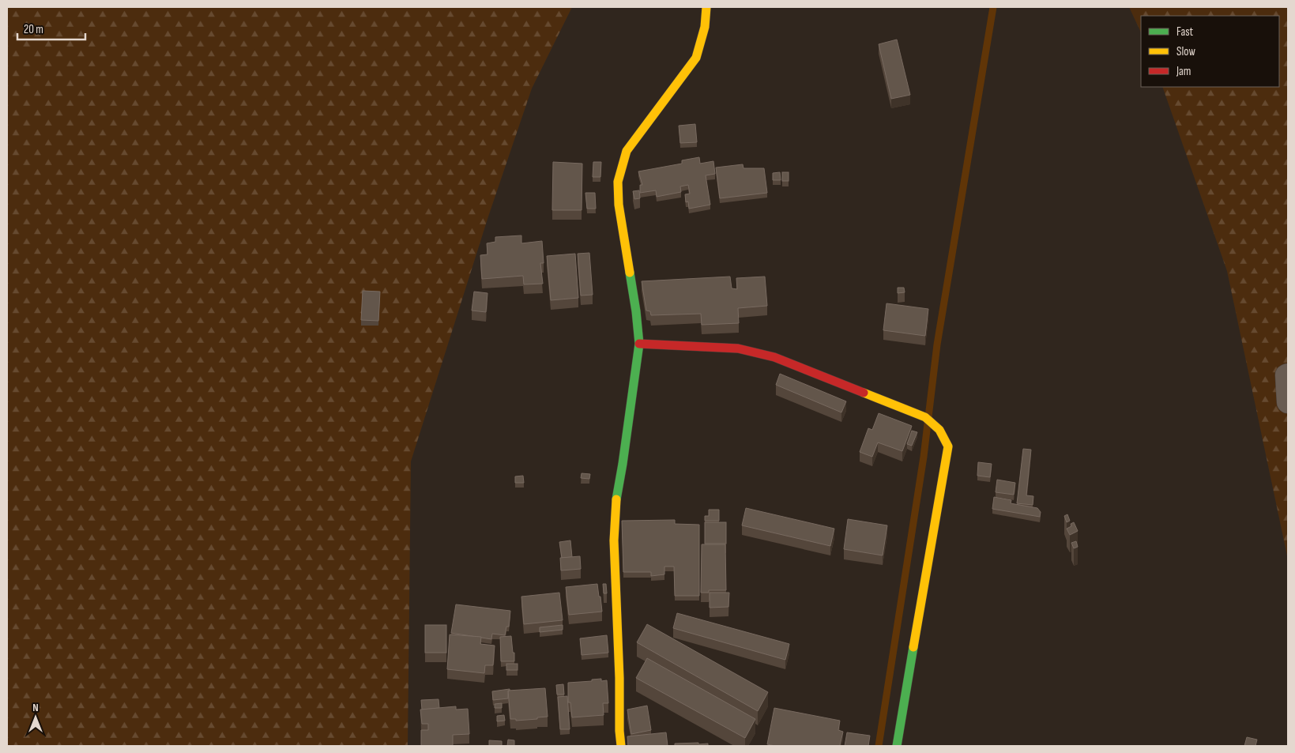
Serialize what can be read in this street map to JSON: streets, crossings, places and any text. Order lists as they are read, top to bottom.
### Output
{
  "legend": ["Fast", "Slow", "Jam"],
  "scale_bar": "20 m",
  "north": "top"
}
